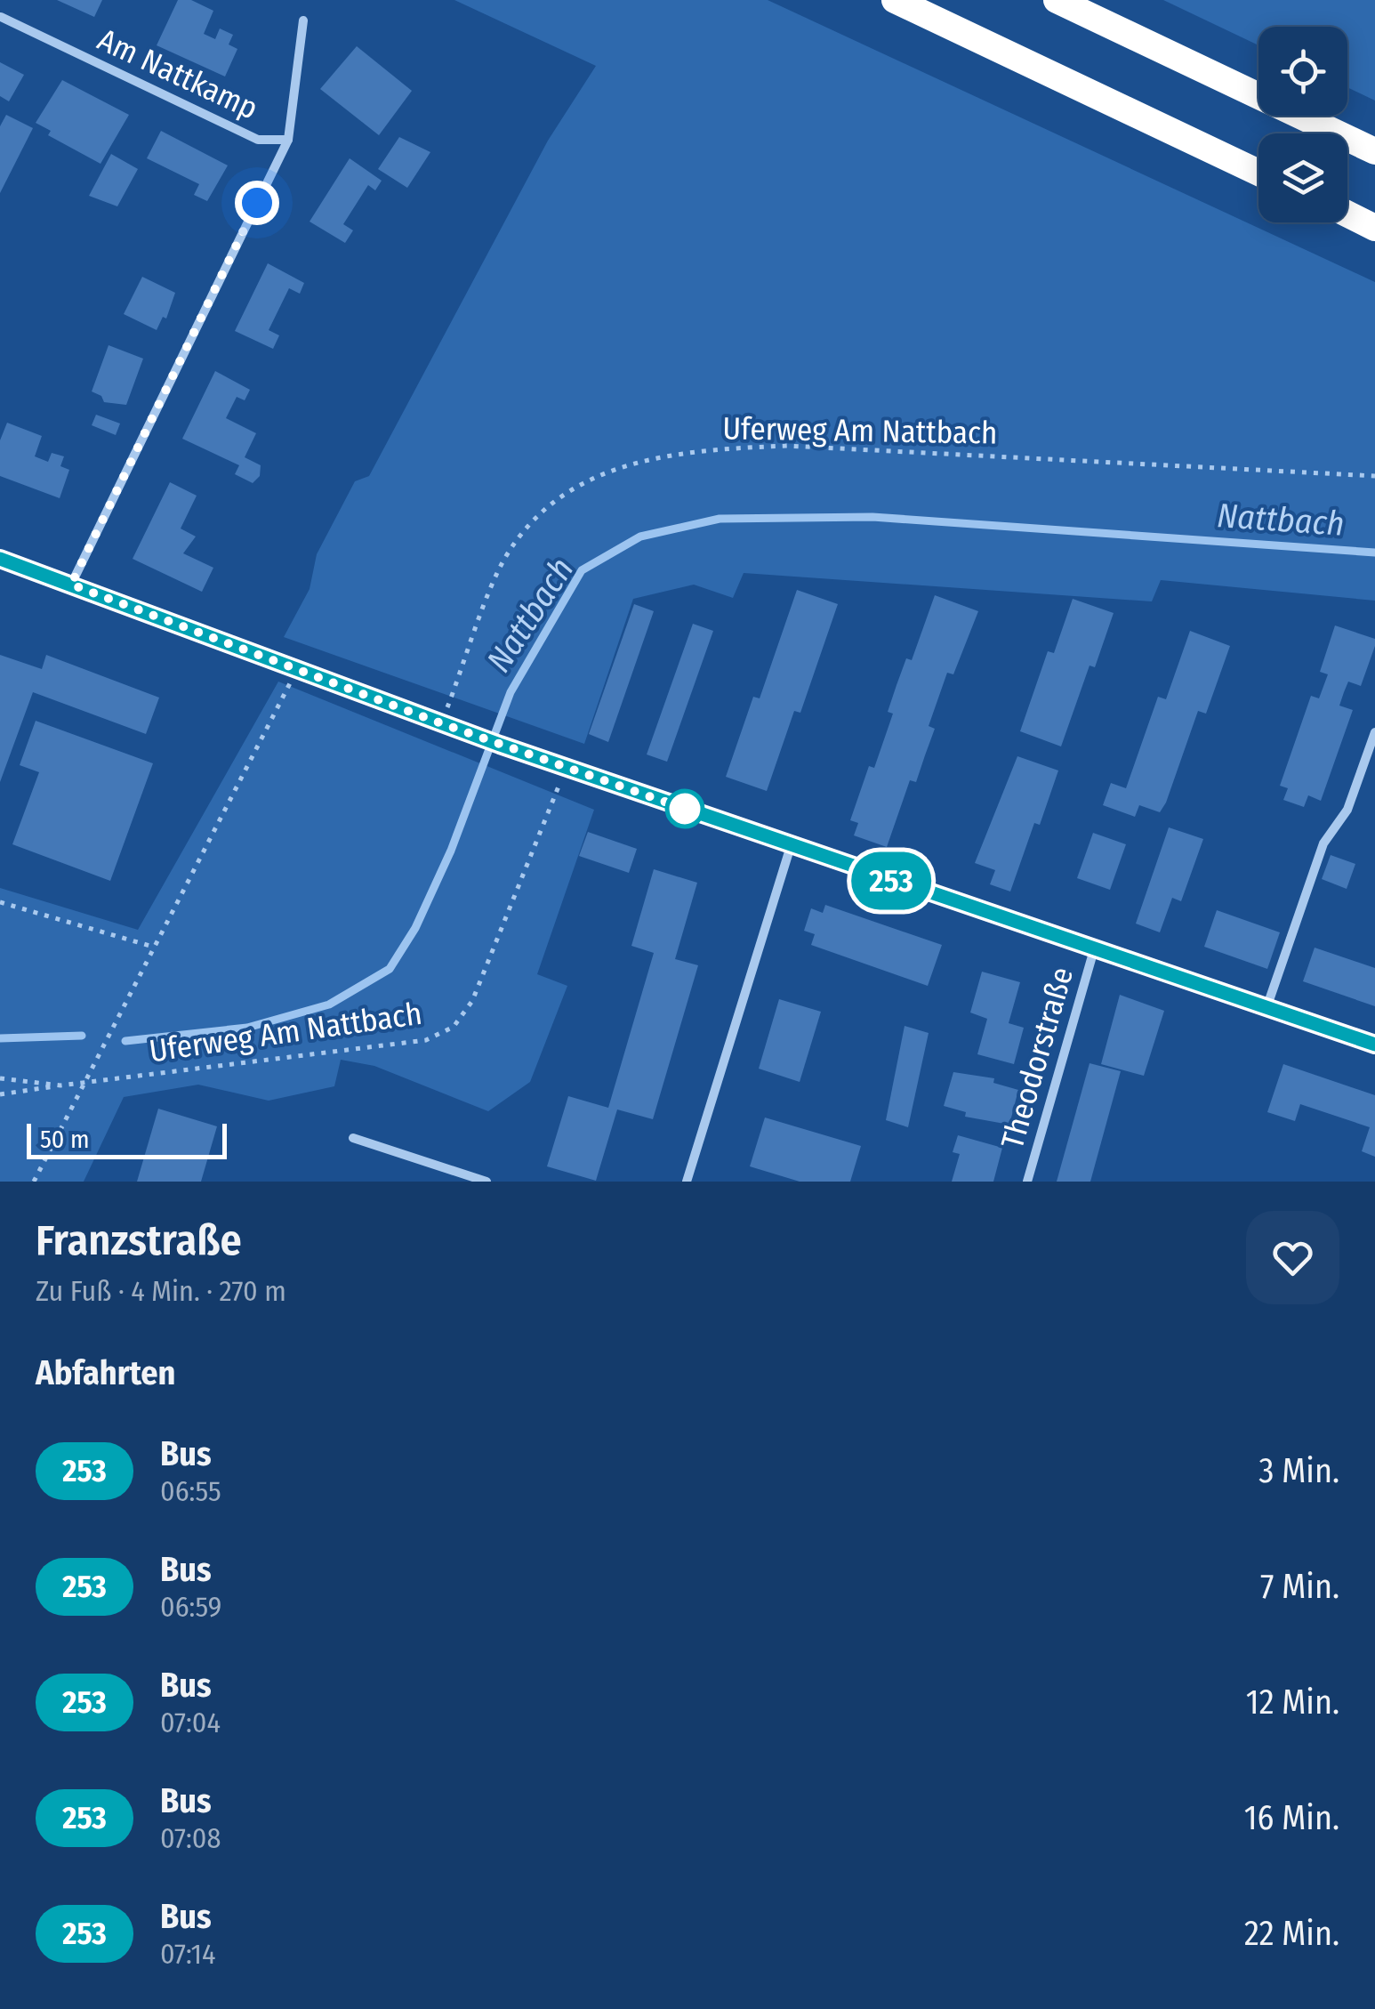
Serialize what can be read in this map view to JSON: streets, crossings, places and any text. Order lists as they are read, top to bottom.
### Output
{
  "streets": {
    "street": ["Am Nattkamp", "Theodorstraße"],
    "path": ["Uferweg Am Nattbach"]
  },
  "water": ["Nattbach"],
  "lines": ["bus line 253"],
  "scale_bar": "50 m",
  "page": {
    "on_map": "253",
    "scale": "50 m",
    "heading": [
      ["Franzstraße", "Zu Fuß · 4 Min. · 270 m"],
      "Abfahrten"
    ],
    "list": [
      {
        "mark": "253",
        "name": "Bus",
        "note": "06:55",
        "value": "3 Min."
      },
      {
        "mark": "253",
        "name": "Bus",
        "note": "06:59",
        "value": "7 Min."
      },
      {
        "mark": "253",
        "name": "Bus",
        "note": "07:04",
        "value": "12 Min."
      },
      {
        "mark": "253",
        "name": "Bus",
        "note": "07:08",
        "value": "16 Min."
      },
      {
        "mark": "253",
        "name": "Bus",
        "note": "07:14",
        "value": "22 Min."
      }
    ]
  }
}
